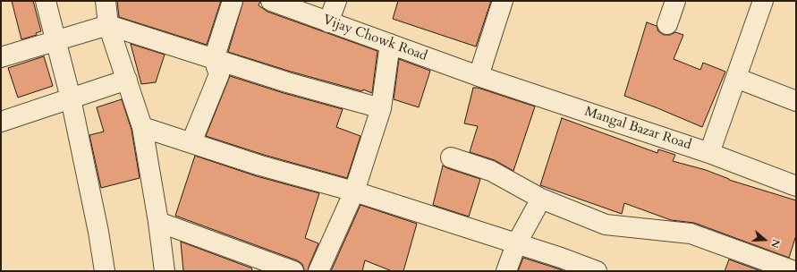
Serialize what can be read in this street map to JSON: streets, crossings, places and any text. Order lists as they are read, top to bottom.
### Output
{
  "streets": {
    "street": ["Vijay Chowk Road", "Mangal Bazar Road"]
  },
  "crossings": [
    ["Vijay Chowk Road", "Mangal Bazar Road"]
  ],
  "north": "right"
}
